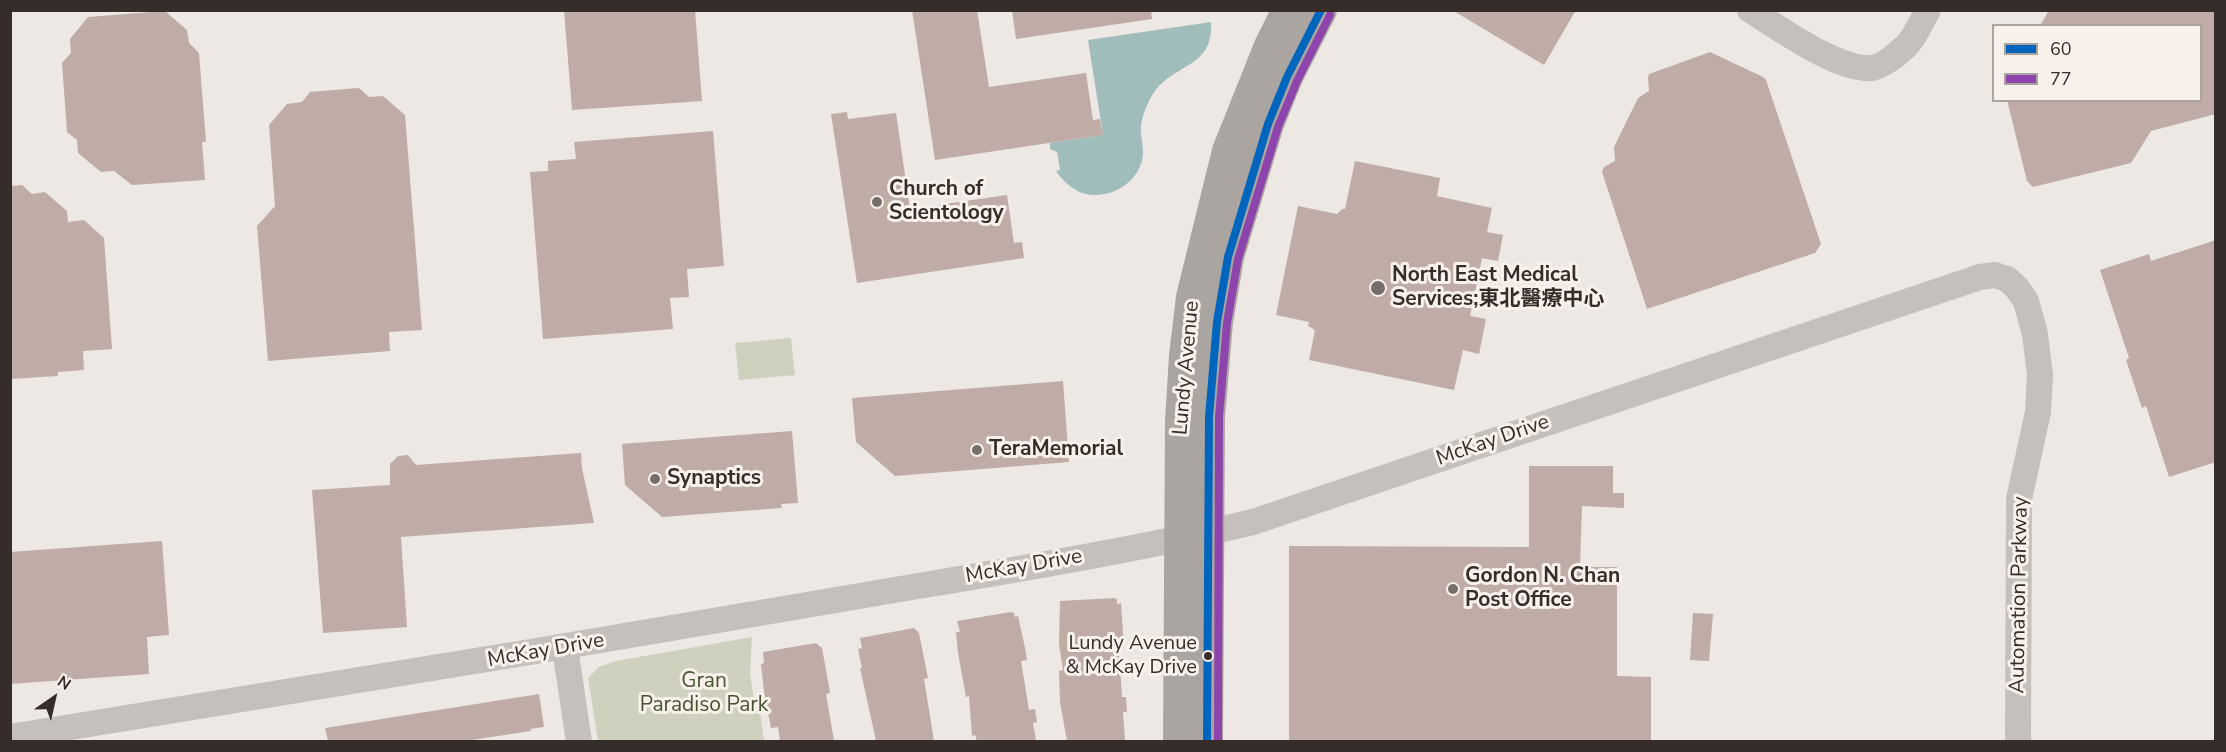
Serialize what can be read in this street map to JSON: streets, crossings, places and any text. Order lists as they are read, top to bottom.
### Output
{
  "streets": {
    "main road": ["Lundy Avenue"],
    "street": ["McKay Drive", "Automation Parkway"]
  },
  "crossings": [
    ["Lundy Avenue", "McKay Drive"],
    ["McKay Drive", "Automation Parkway"]
  ],
  "parks": ["Gran Paradiso Park"],
  "places": [
    "Church of Scientology",
    "North East Medical Services;東北醫療中心",
    "TeraMemorial",
    "Synaptics",
    "Gordon N. Chan Post Office",
    "Lundy Avenue & McKay Drive"
  ],
  "lines": ["transit line 60", "transit line 77"],
  "legend": ["60", "77"],
  "north": "top right"
}
